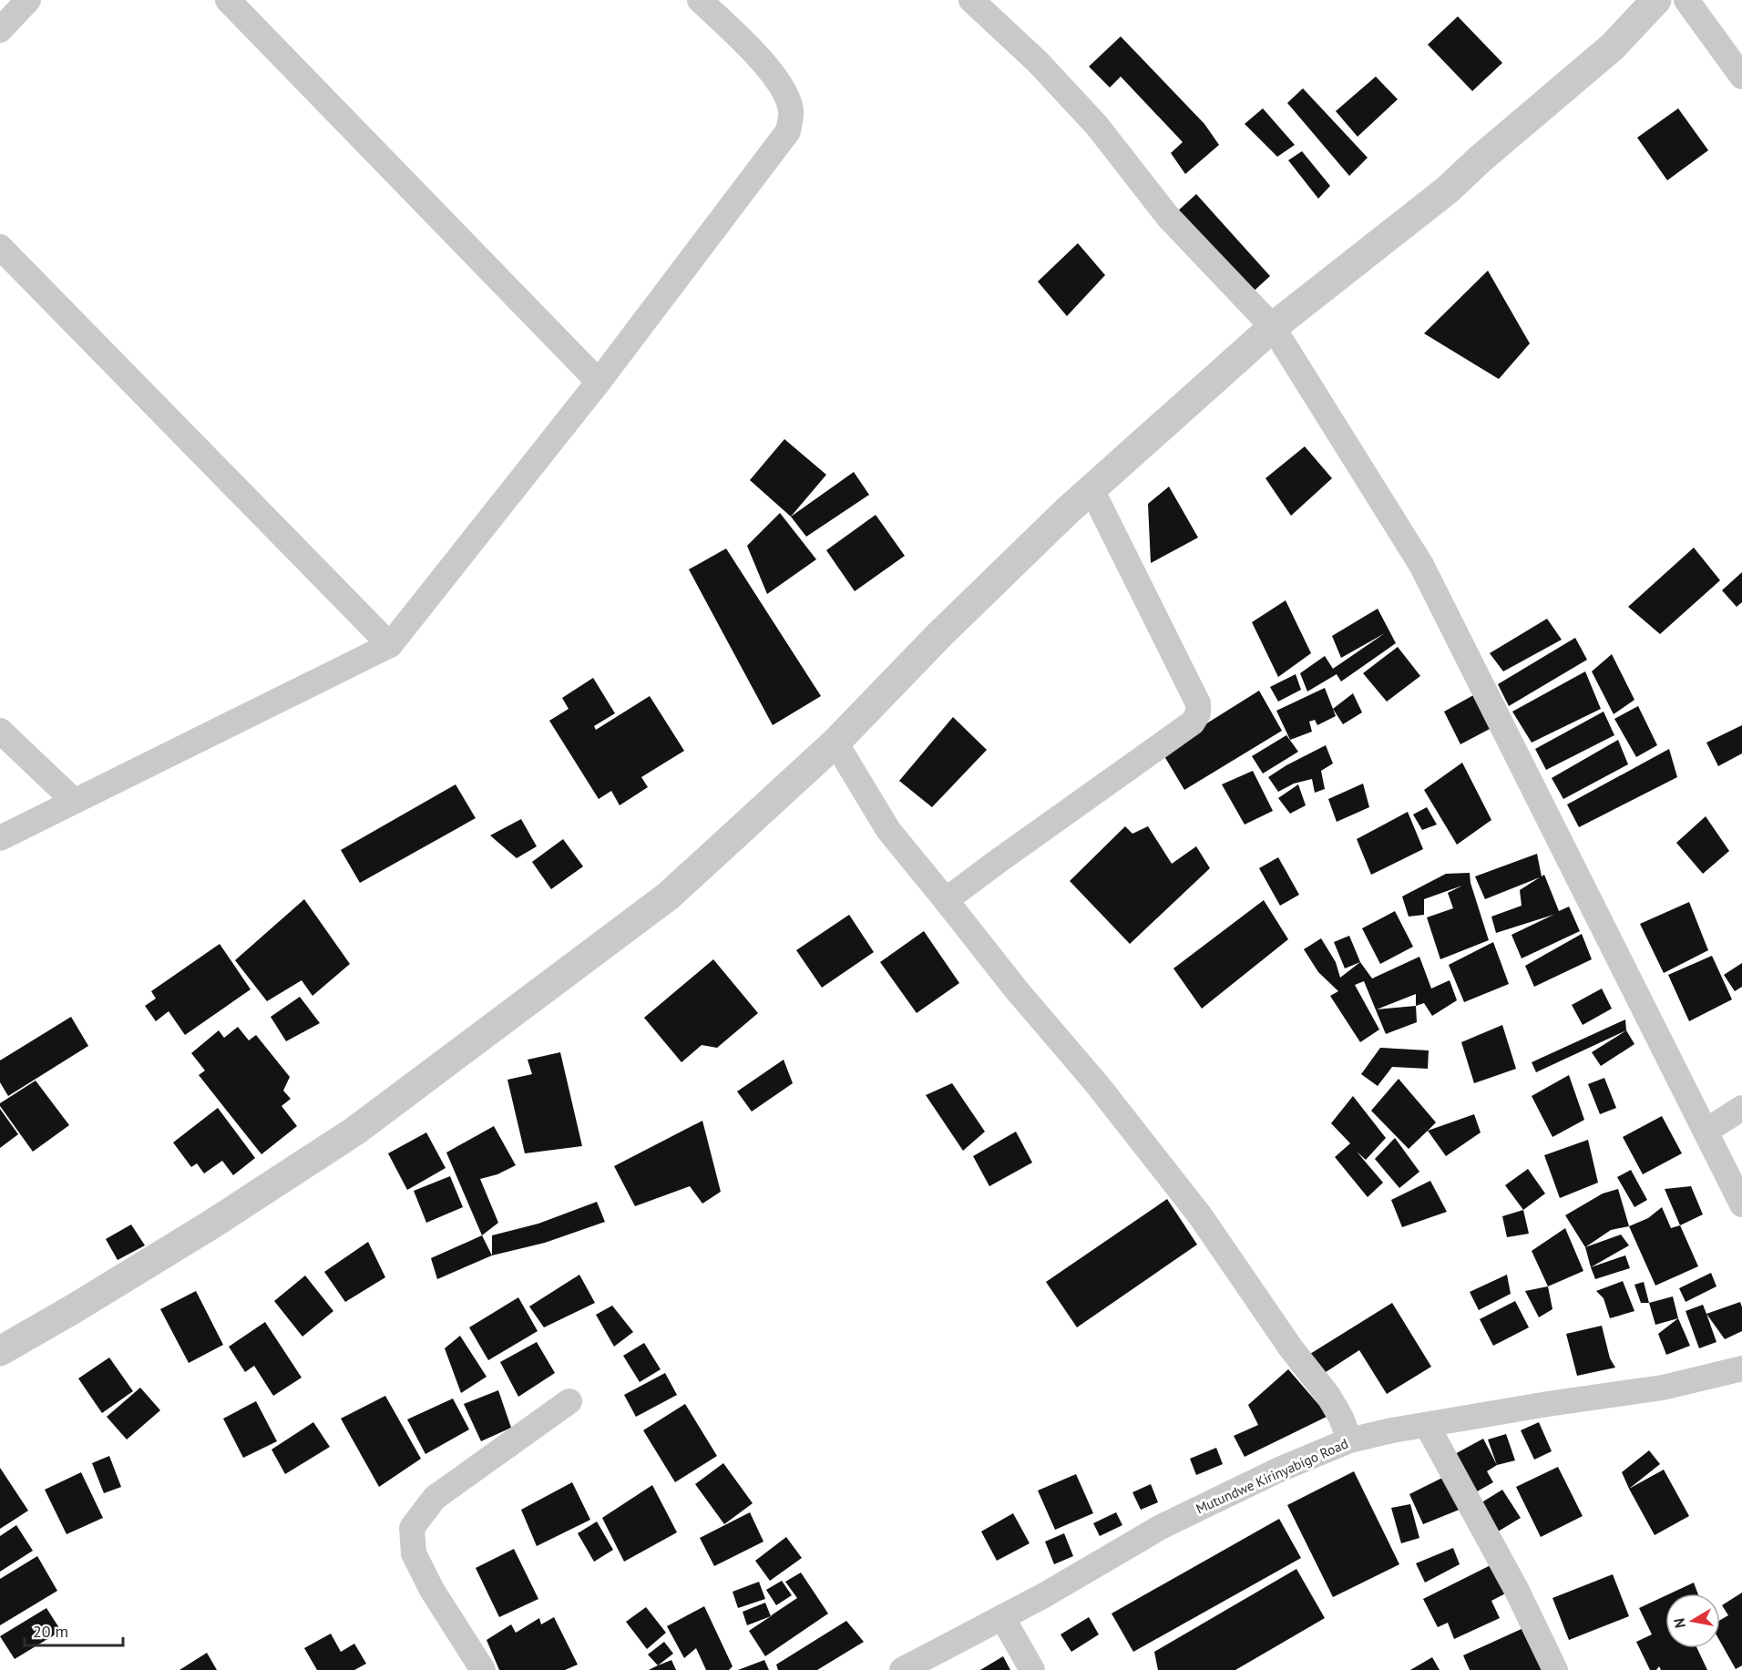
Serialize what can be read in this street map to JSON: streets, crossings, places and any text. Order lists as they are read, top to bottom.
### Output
{
  "streets": {
    "street": ["Mutundwe Kirinyabigo Road"]
  },
  "scale_bar": "20 m",
  "north": "left"
}
